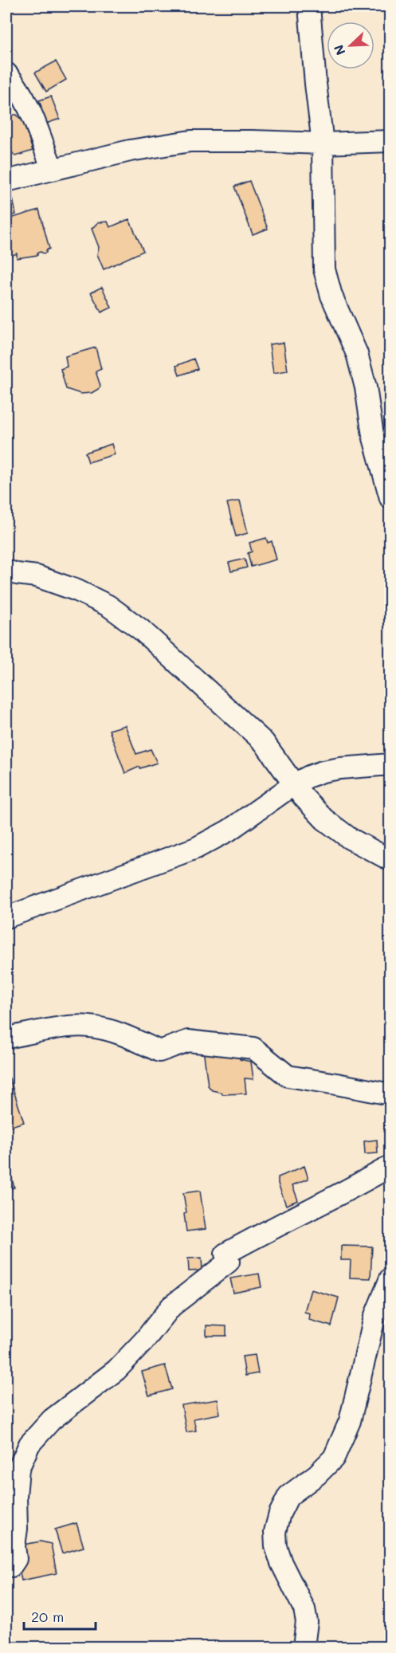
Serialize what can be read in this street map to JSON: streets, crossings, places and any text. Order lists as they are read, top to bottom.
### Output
{
  "scale_bar": "20 m",
  "north": "bottom left"
}
